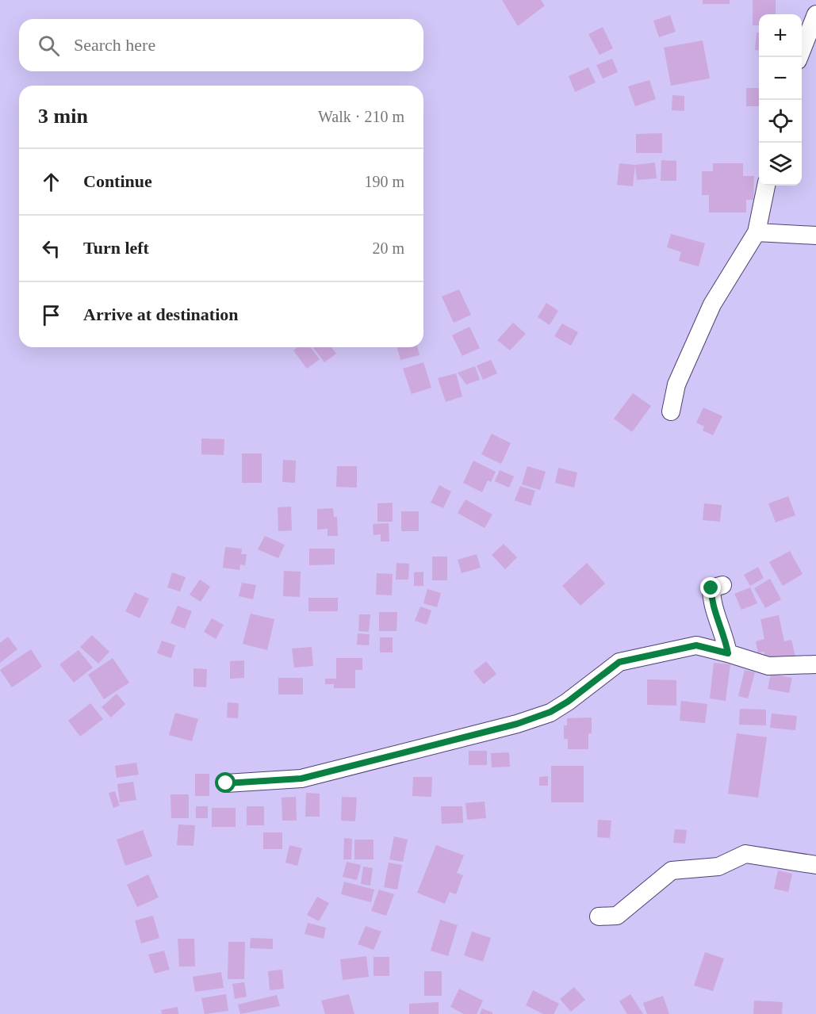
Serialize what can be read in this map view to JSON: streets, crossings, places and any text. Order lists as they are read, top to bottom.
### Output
{
  "page": {
    "map_buttons": ["+", "−"],
    "search": "Search here",
    "heading": ["3 min", "Walk · 210 m"],
    "list": [
      ["Continue", "190 m"],
      ["Turn left", "20 m"],
      "Arrive at destination"
    ]
  }
}
